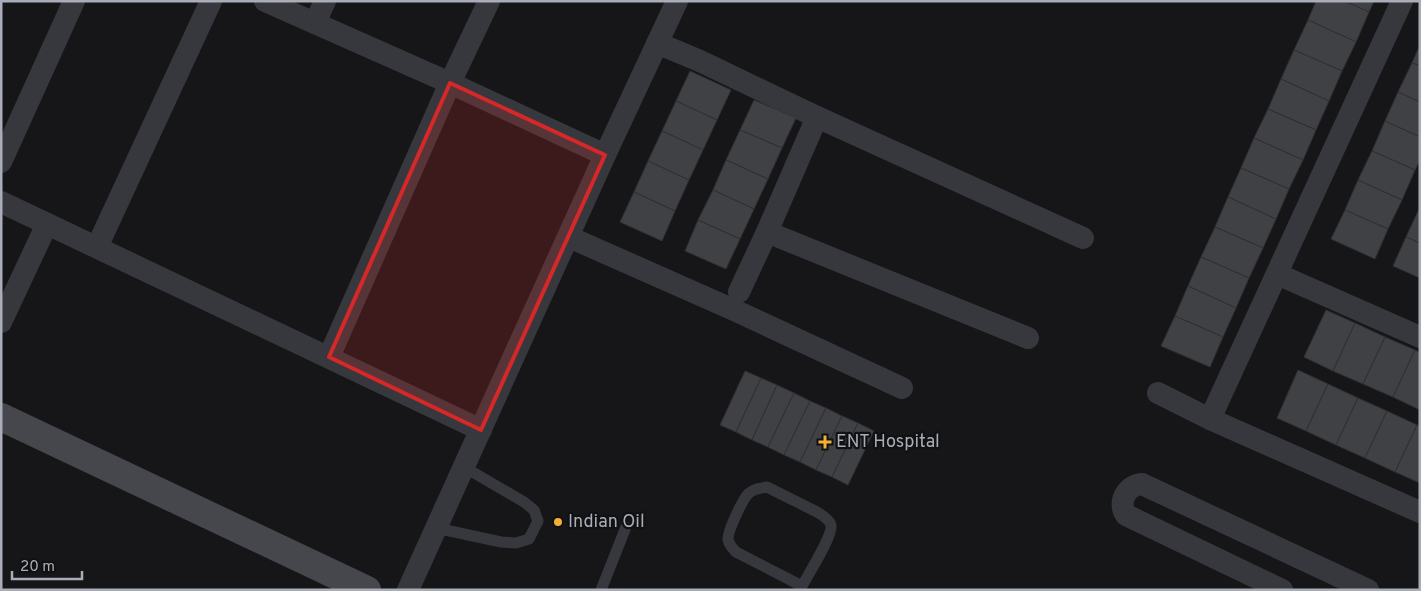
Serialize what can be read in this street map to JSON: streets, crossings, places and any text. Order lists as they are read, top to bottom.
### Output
{
  "places": {
    "health": ["ENT Hospital"],
    "other": ["Indian Oil"]
  },
  "scale_bar": "20 m"
}
